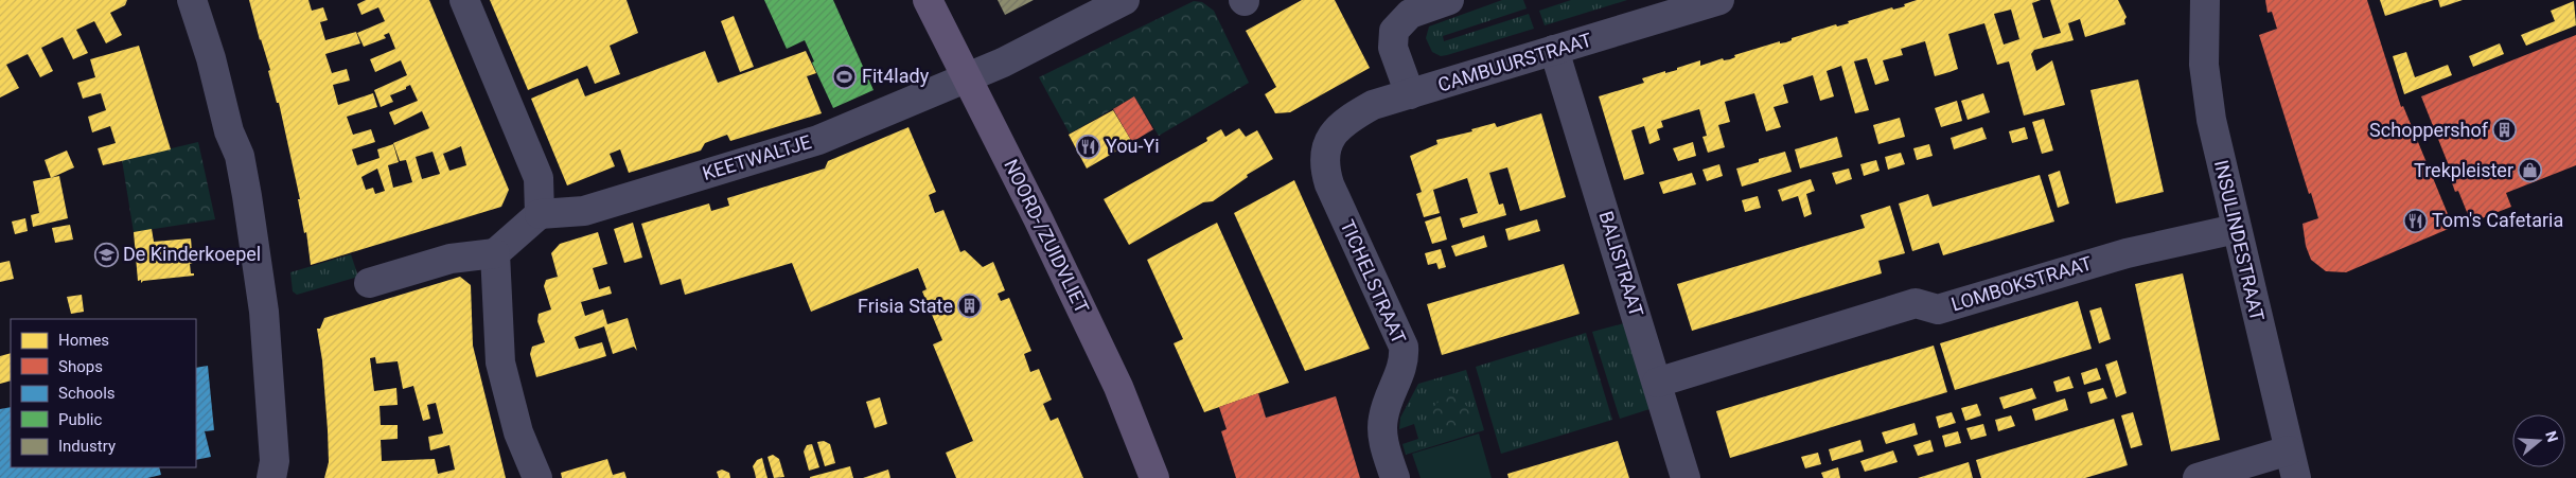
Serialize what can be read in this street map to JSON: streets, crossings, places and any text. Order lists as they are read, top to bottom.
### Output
{
  "streets": {
    "main road": ["NOORD-/ZUIDVLIET"],
    "street": [
      "CAMBUURSTRAAT",
      "KEETWALTJE",
      "INSULINDESTRAAT",
      "BALISTRAAT",
      "TICHELSTRAAT",
      "LOMBOKSTRAAT"
    ]
  },
  "crossings": [
    ["CAMBUURSTRAAT", "BALISTRAAT"],
    ["CAMBUURSTRAAT", "TICHELSTRAAT"],
    ["KEETWALTJE", "NOORD-/ZUIDVLIET"],
    ["INSULINDESTRAAT", "LOMBOKSTRAAT"],
    ["BALISTRAAT", "LOMBOKSTRAAT"]
  ],
  "places": {
    "sports": ["Fit4lady"],
    "building": ["Schoppershof", "Frisia State"],
    "restaurant": ["You-Yi", "Tom's Cafetaria"],
    "shop": ["Trekpleister"],
    "school or university": ["De Kinderkoepel"]
  },
  "legend": [
    "Homes",
    "Shops",
    "Schools",
    "Public",
    "Industry"
  ],
  "north": "right"
}
